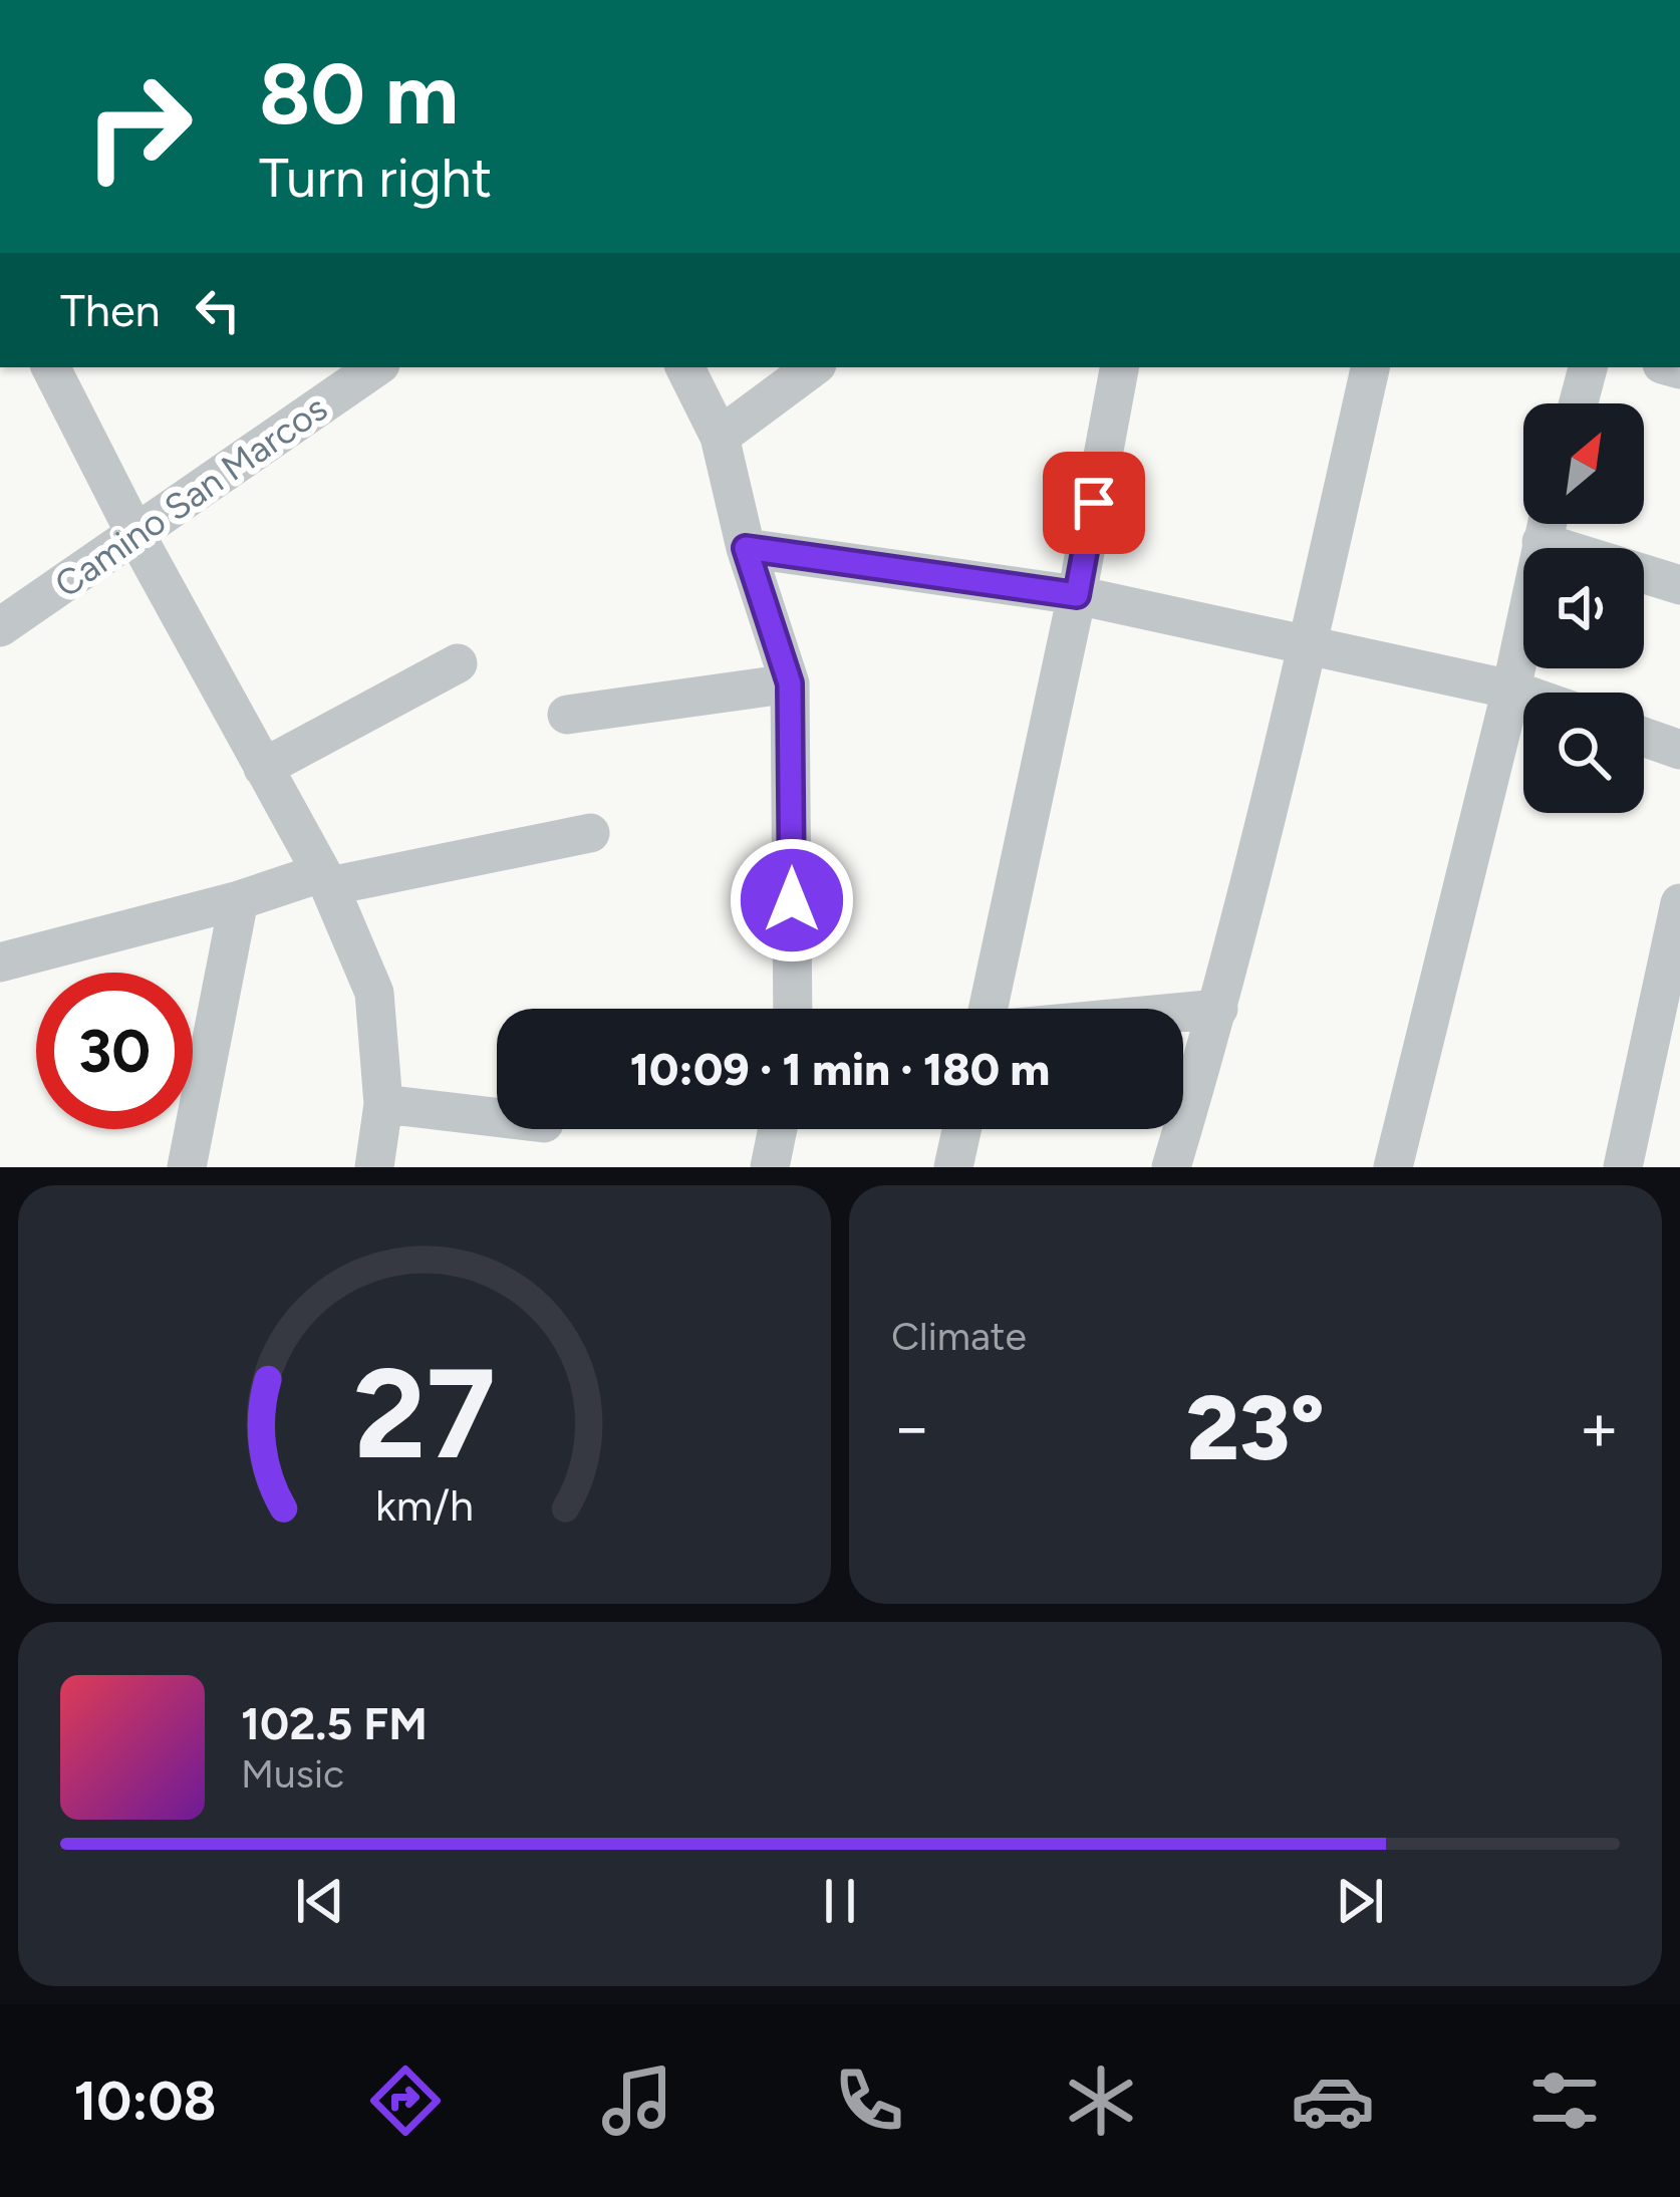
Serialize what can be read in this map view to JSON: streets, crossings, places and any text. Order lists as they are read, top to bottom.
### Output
{
  "streets": {
    "street": ["Camino San Marcos"]
  },
  "north": "top right",
  "page": {
    "turn": ["80 m", "Turn right"],
    "then": "Then",
    "limit": "30",
    "trip": "10:09 · 1 min · 180 m",
    "tile": "Climate",
    "heat": ["−", "23°", "+"],
    "song": ["102.5 FM", "Music"],
    "tabs": "10:08",
    "gauge": ["27", "km/h"]
  }
}
